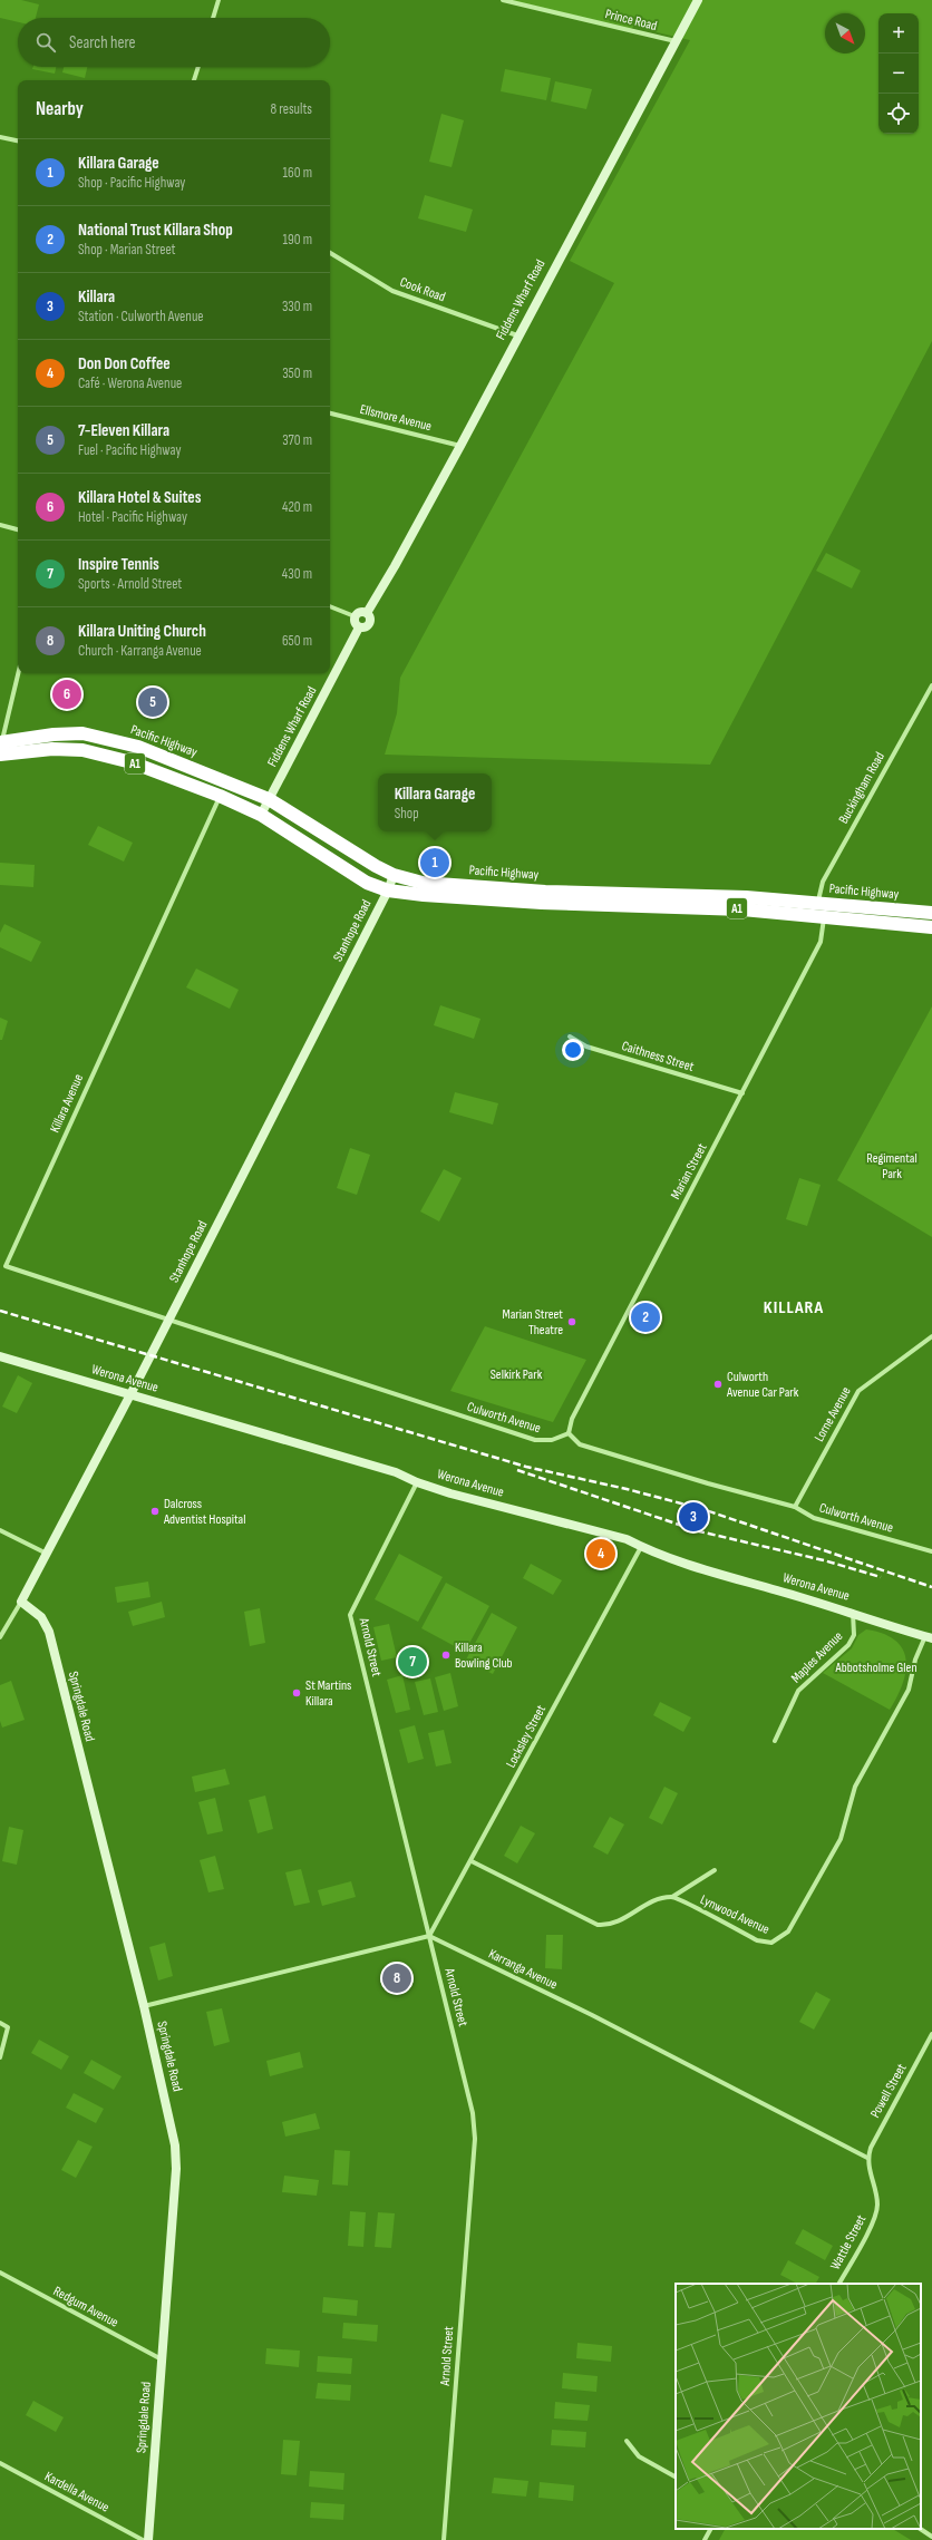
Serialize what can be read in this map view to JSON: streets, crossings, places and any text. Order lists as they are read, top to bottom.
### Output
{
  "streets": {
    "highway": ["Pacific Highway", "A1"],
    "street": [
      "Prince Road",
      "Cook Road",
      "Fiddens Wharf Road",
      "Ellsmore Avenue",
      "Buckingham Road",
      "Stanhope Road",
      "Caithness Street",
      "Killara Avenue",
      "Marian Street",
      "Werona Avenue",
      "Lorne Avenue",
      "Culworth Avenue",
      "Arnold Street",
      "Maples Avenue",
      "Springdale Road",
      "Locksley Street",
      "Lynwood Avenue",
      "Karranga Avenue",
      "Powell Street",
      "Wattle Street",
      "Redgum Avenue",
      "Kardella Avenue"
    ]
  },
  "crossings": [
    ["Prince Road", "Fiddens Wharf Road"],
    ["Cook Road", "Fiddens Wharf Road"],
    ["Fiddens Wharf Road", "Ellsmore Avenue"],
    ["Fiddens Wharf Road", "Pacific Highway"],
    ["Pacific Highway", "Buckingham Road"],
    ["Pacific Highway", "Stanhope Road"],
    ["Pacific Highway", "Killara Avenue"],
    ["Pacific Highway", "Marian Street"],
    ["Stanhope Road", "Killara Avenue"],
    ["Stanhope Road", "Werona Avenue"],
    ["Stanhope Road", "Culworth Avenue"],
    ["Stanhope Road", "Springdale Road"],
    ["Caithness Street", "Marian Street"],
    ["Killara Avenue", "Culworth Avenue"],
    ["Marian Street", "Culworth Avenue"],
    ["Werona Avenue", "Arnold Street"],
    ["Werona Avenue", "Maples Avenue"],
    ["Werona Avenue", "Locksley Street"],
    ["Werona Avenue", "Lynwood Avenue"],
    ["Lorne Avenue", "Culworth Avenue"],
    ["Arnold Street", "Locksley Street"],
    ["Arnold Street", "Karranga Avenue"],
    ["Springdale Road", "Redgum Avenue"],
    ["Locksley Street", "Karranga Avenue"],
    ["Karranga Avenue", "Powell Street"],
    ["Karranga Avenue", "Wattle Street"],
    ["Powell Street", "Wattle Street"]
  ],
  "districts": ["KILLARA"],
  "parks": ["Regimental Park", "Selkirk Park", "Abbotsholme Glen"],
  "places": [
    "Marian Street Theatre",
    "Culworth Avenue Car Park",
    "Dalcross Adventist Hospital",
    "Killara Bowling Club",
    "St Martins Killara"
  ],
  "north": "bottom right",
  "page": {
    "map_buttons": ["+", "−"],
    "search": "Search here",
    "heading": ["Nearby", "8 results"],
    "list": [
      {
        "mark": "1",
        "name": "Killara Garage",
        "note": "Shop · Pacific Highway",
        "value": "160 m"
      },
      {
        "mark": "2",
        "name": "National Trust Killara Shop",
        "note": "Shop · Marian Street",
        "value": "190 m"
      },
      {
        "mark": "3",
        "name": "Killara",
        "note": "Station · Culworth Avenue",
        "value": "330 m"
      },
      {
        "mark": "4",
        "name": "Don Don Coffee",
        "note": "Café · Werona Avenue",
        "value": "350 m"
      },
      {
        "mark": "5",
        "name": "7-Eleven Killara",
        "note": "Fuel · Pacific Highway",
        "value": "370 m"
      },
      {
        "mark": "6",
        "name": "Killara Hotel & Suites",
        "note": "Hotel · Pacific Highway",
        "value": "420 m"
      },
      {
        "mark": "7",
        "name": "Inspire Tennis",
        "note": "Sports · Arnold Street",
        "value": "430 m"
      },
      {
        "mark": "8",
        "name": "Killara Uniting Church",
        "note": "Church · Karranga Avenue",
        "value": "650 m"
      }
    ],
    "pins": [
      "6",
      "5",
      "1",
      "2",
      "3",
      "4",
      "7",
      "8"
    ],
    "popup": ["Killara Garage", "Shop"]
  }
}
